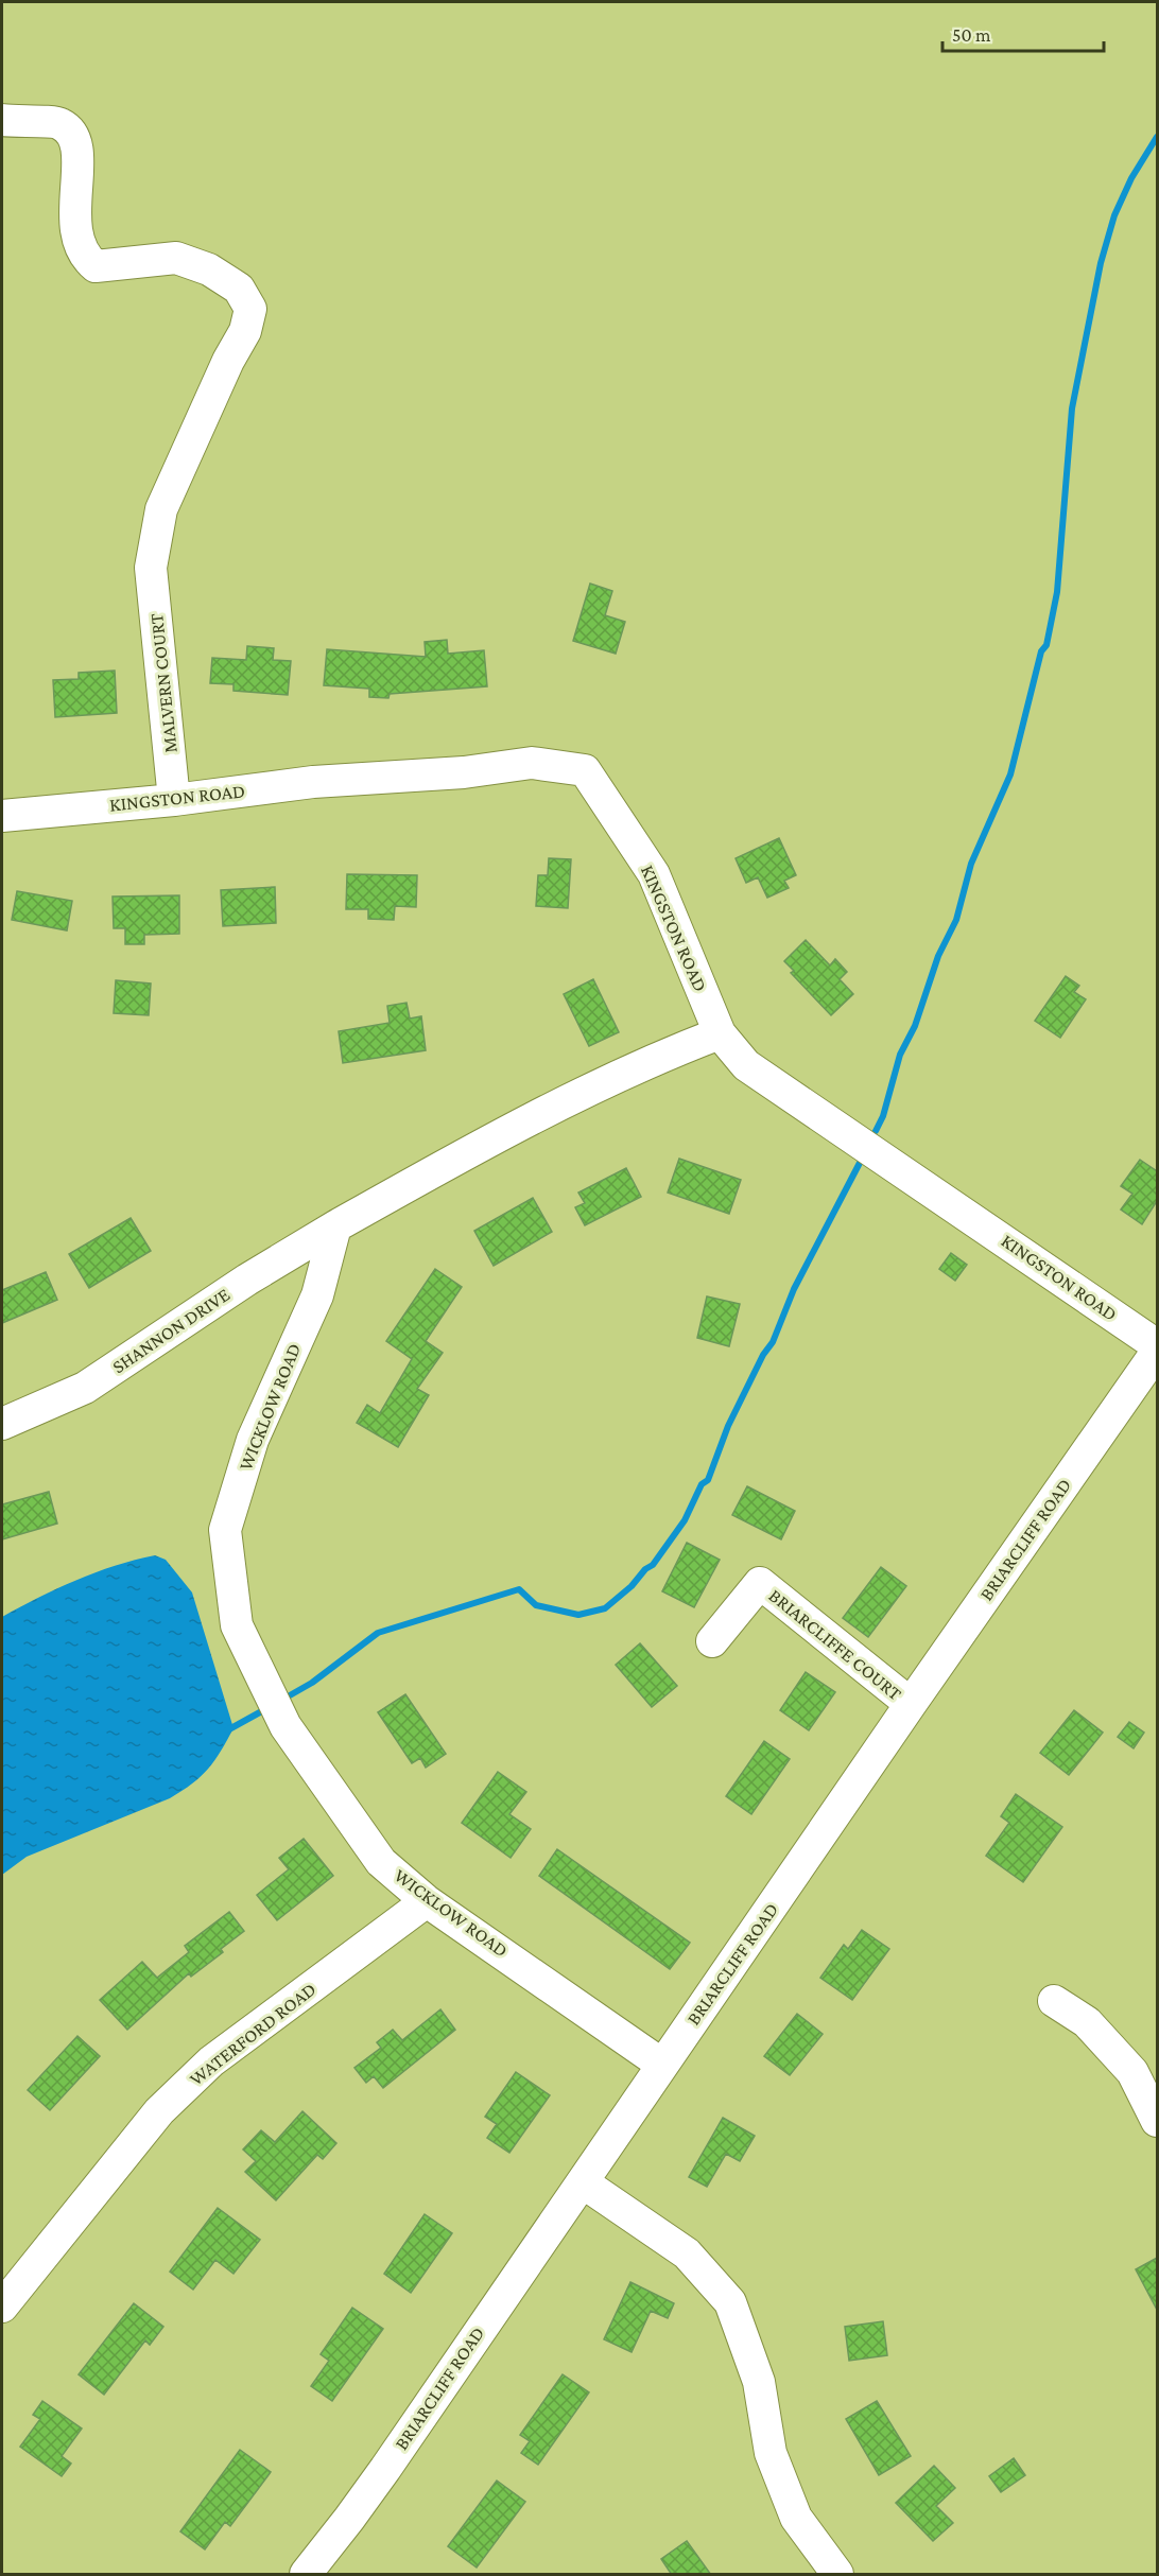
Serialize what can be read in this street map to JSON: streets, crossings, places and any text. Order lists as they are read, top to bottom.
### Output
{
  "streets": {
    "street": [
      "MALVERN COURT",
      "KINGSTON ROAD",
      "SHANNON DRIVE",
      "WICKLOW ROAD",
      "BRIARCLIFF ROAD",
      "BRIARCLIFFE COURT",
      "WATERFORD ROAD"
    ]
  },
  "crossings": [
    ["MALVERN COURT", "KINGSTON ROAD"],
    ["SHANNON DRIVE", "WICKLOW ROAD"],
    ["WICKLOW ROAD", "BRIARCLIFF ROAD"],
    ["WICKLOW ROAD", "WATERFORD ROAD"],
    ["BRIARCLIFF ROAD", "BRIARCLIFFE COURT"]
  ],
  "scale_bar": "50 m"
}
